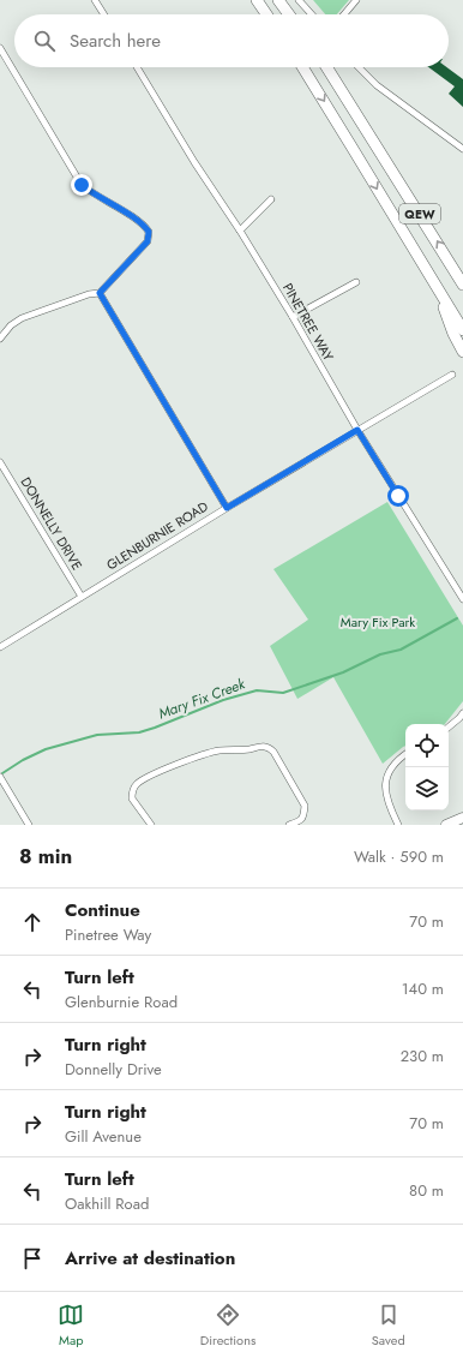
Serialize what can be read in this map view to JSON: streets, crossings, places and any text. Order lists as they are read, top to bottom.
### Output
{
  "streets": {
    "highway": ["QEW"],
    "street": ["PINETREE WAY", "DONNELLY DRIVE", "GLENBURNIE ROAD"]
  },
  "crossings": [
    ["PINETREE WAY", "GLENBURNIE ROAD"],
    ["DONNELLY DRIVE", "GLENBURNIE ROAD"]
  ],
  "water": ["Mary Fix Creek"],
  "parks": ["Mary Fix Park"],
  "page": {
    "search": "Search here",
    "heading": ["8 min", "Walk · 590 m"],
    "list": [
      ["Continue", "Pinetree Way", "70 m"],
      ["Turn left", "Glenburnie Road", "140 m"],
      ["Turn right", "Donnelly Drive", "230 m"],
      ["Turn right", "Gill Avenue", "70 m"],
      ["Turn left", "Oakhill Road", "80 m"],
      "Arrive at destination"
    ],
    "nav": ["Map", "Directions", "Saved"]
  }
}
